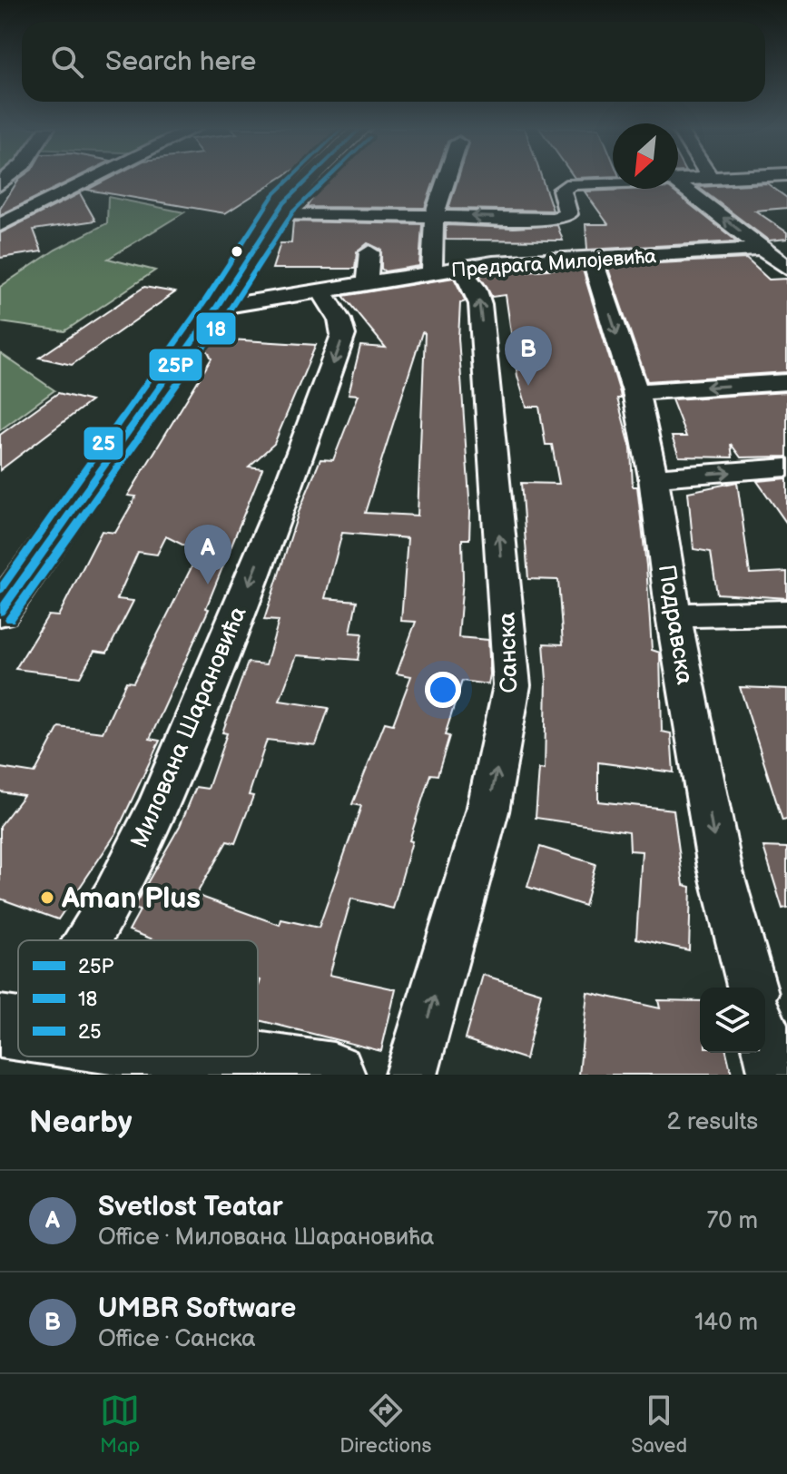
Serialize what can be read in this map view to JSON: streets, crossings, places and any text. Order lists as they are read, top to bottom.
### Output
{
  "streets": {
    "street": [
      "Предрага Милојевића",
      "Подравска",
      "Санска",
      "Милована Шарановића"
    ]
  },
  "crossings": [
    ["Предрага Милојевића", "Подравска"],
    ["Предрага Милојевића", "Санска"],
    ["Предрага Милојевића", "Милована Шарановића"]
  ],
  "one_way": ["Подравска", "Санска"],
  "places": ["Aman Plus"],
  "lines": ["transit line 25P", "transit line 18", "transit line 25"],
  "legend": ["25P", "18", "25"],
  "north": "bottom left",
  "page": {
    "search": "Search here",
    "pins": ["B", "A"],
    "heading": ["Nearby", "2 results"],
    "list": [
      {
        "mark": "A",
        "name": "Svetlost Teatar",
        "note": "Office · Милована Шарановића",
        "value": "70 m"
      },
      {
        "mark": "B",
        "name": "UMBR Software",
        "note": "Office · Санска",
        "value": "140 m"
      }
    ],
    "nav": ["Map", "Directions", "Saved"]
  }
}
